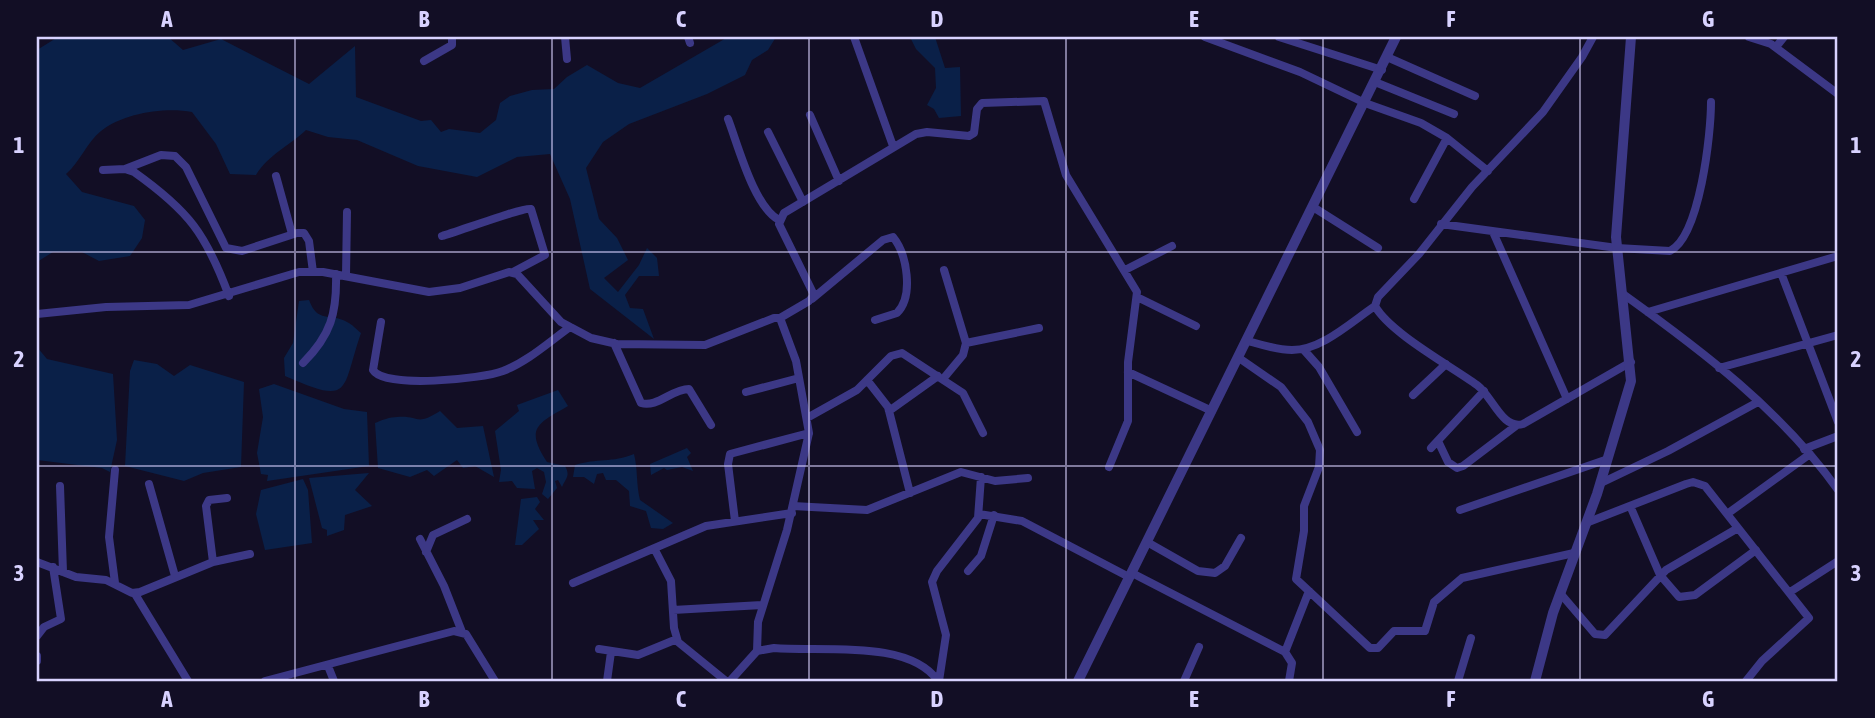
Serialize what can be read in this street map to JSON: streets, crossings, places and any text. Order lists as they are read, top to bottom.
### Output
{
  "grid": {
    "columns": [
      "A",
      "B",
      "C",
      "D",
      "E",
      "F",
      "G"
    ],
    "rows": ["1", "2", "3"]
  }
}
